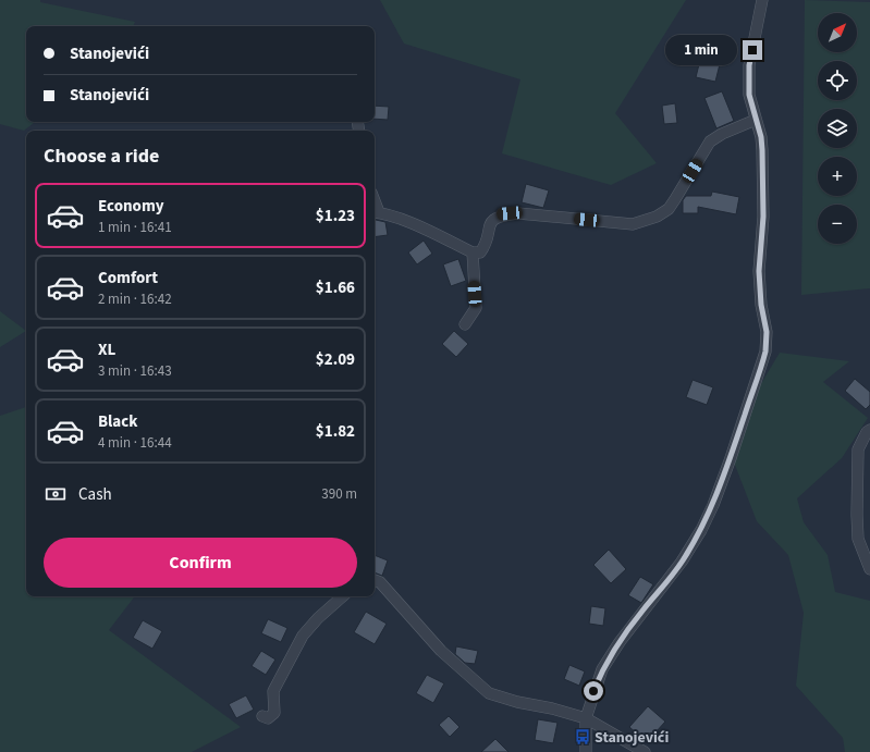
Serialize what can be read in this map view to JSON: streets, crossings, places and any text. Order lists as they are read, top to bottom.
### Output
{
  "places": {
    "bus stop": ["Stanojevići"]
  },
  "north": "top right",
  "page": {
    "map_buttons": ["+", "−"],
    "banner": ["Stanojevići", "Stanojevići"],
    "bubble": "1 min",
    "heading": "Choose a ride",
    "list": [
      {
        "name": "Economy",
        "note": "1 min · 16:41",
        "value": "$1.23"
      },
      {
        "name": "Comfort",
        "note": "2 min · 16:42",
        "value": "$1.66"
      },
      {
        "name": "XL",
        "note": "3 min · 16:43",
        "value": "$2.09"
      },
      {
        "name": "Black",
        "note": "4 min · 16:44",
        "value": "$1.82"
      }
    ],
    "pay": ["Cash", "390 m"],
    "buttons": "Confirm"
  }
}
